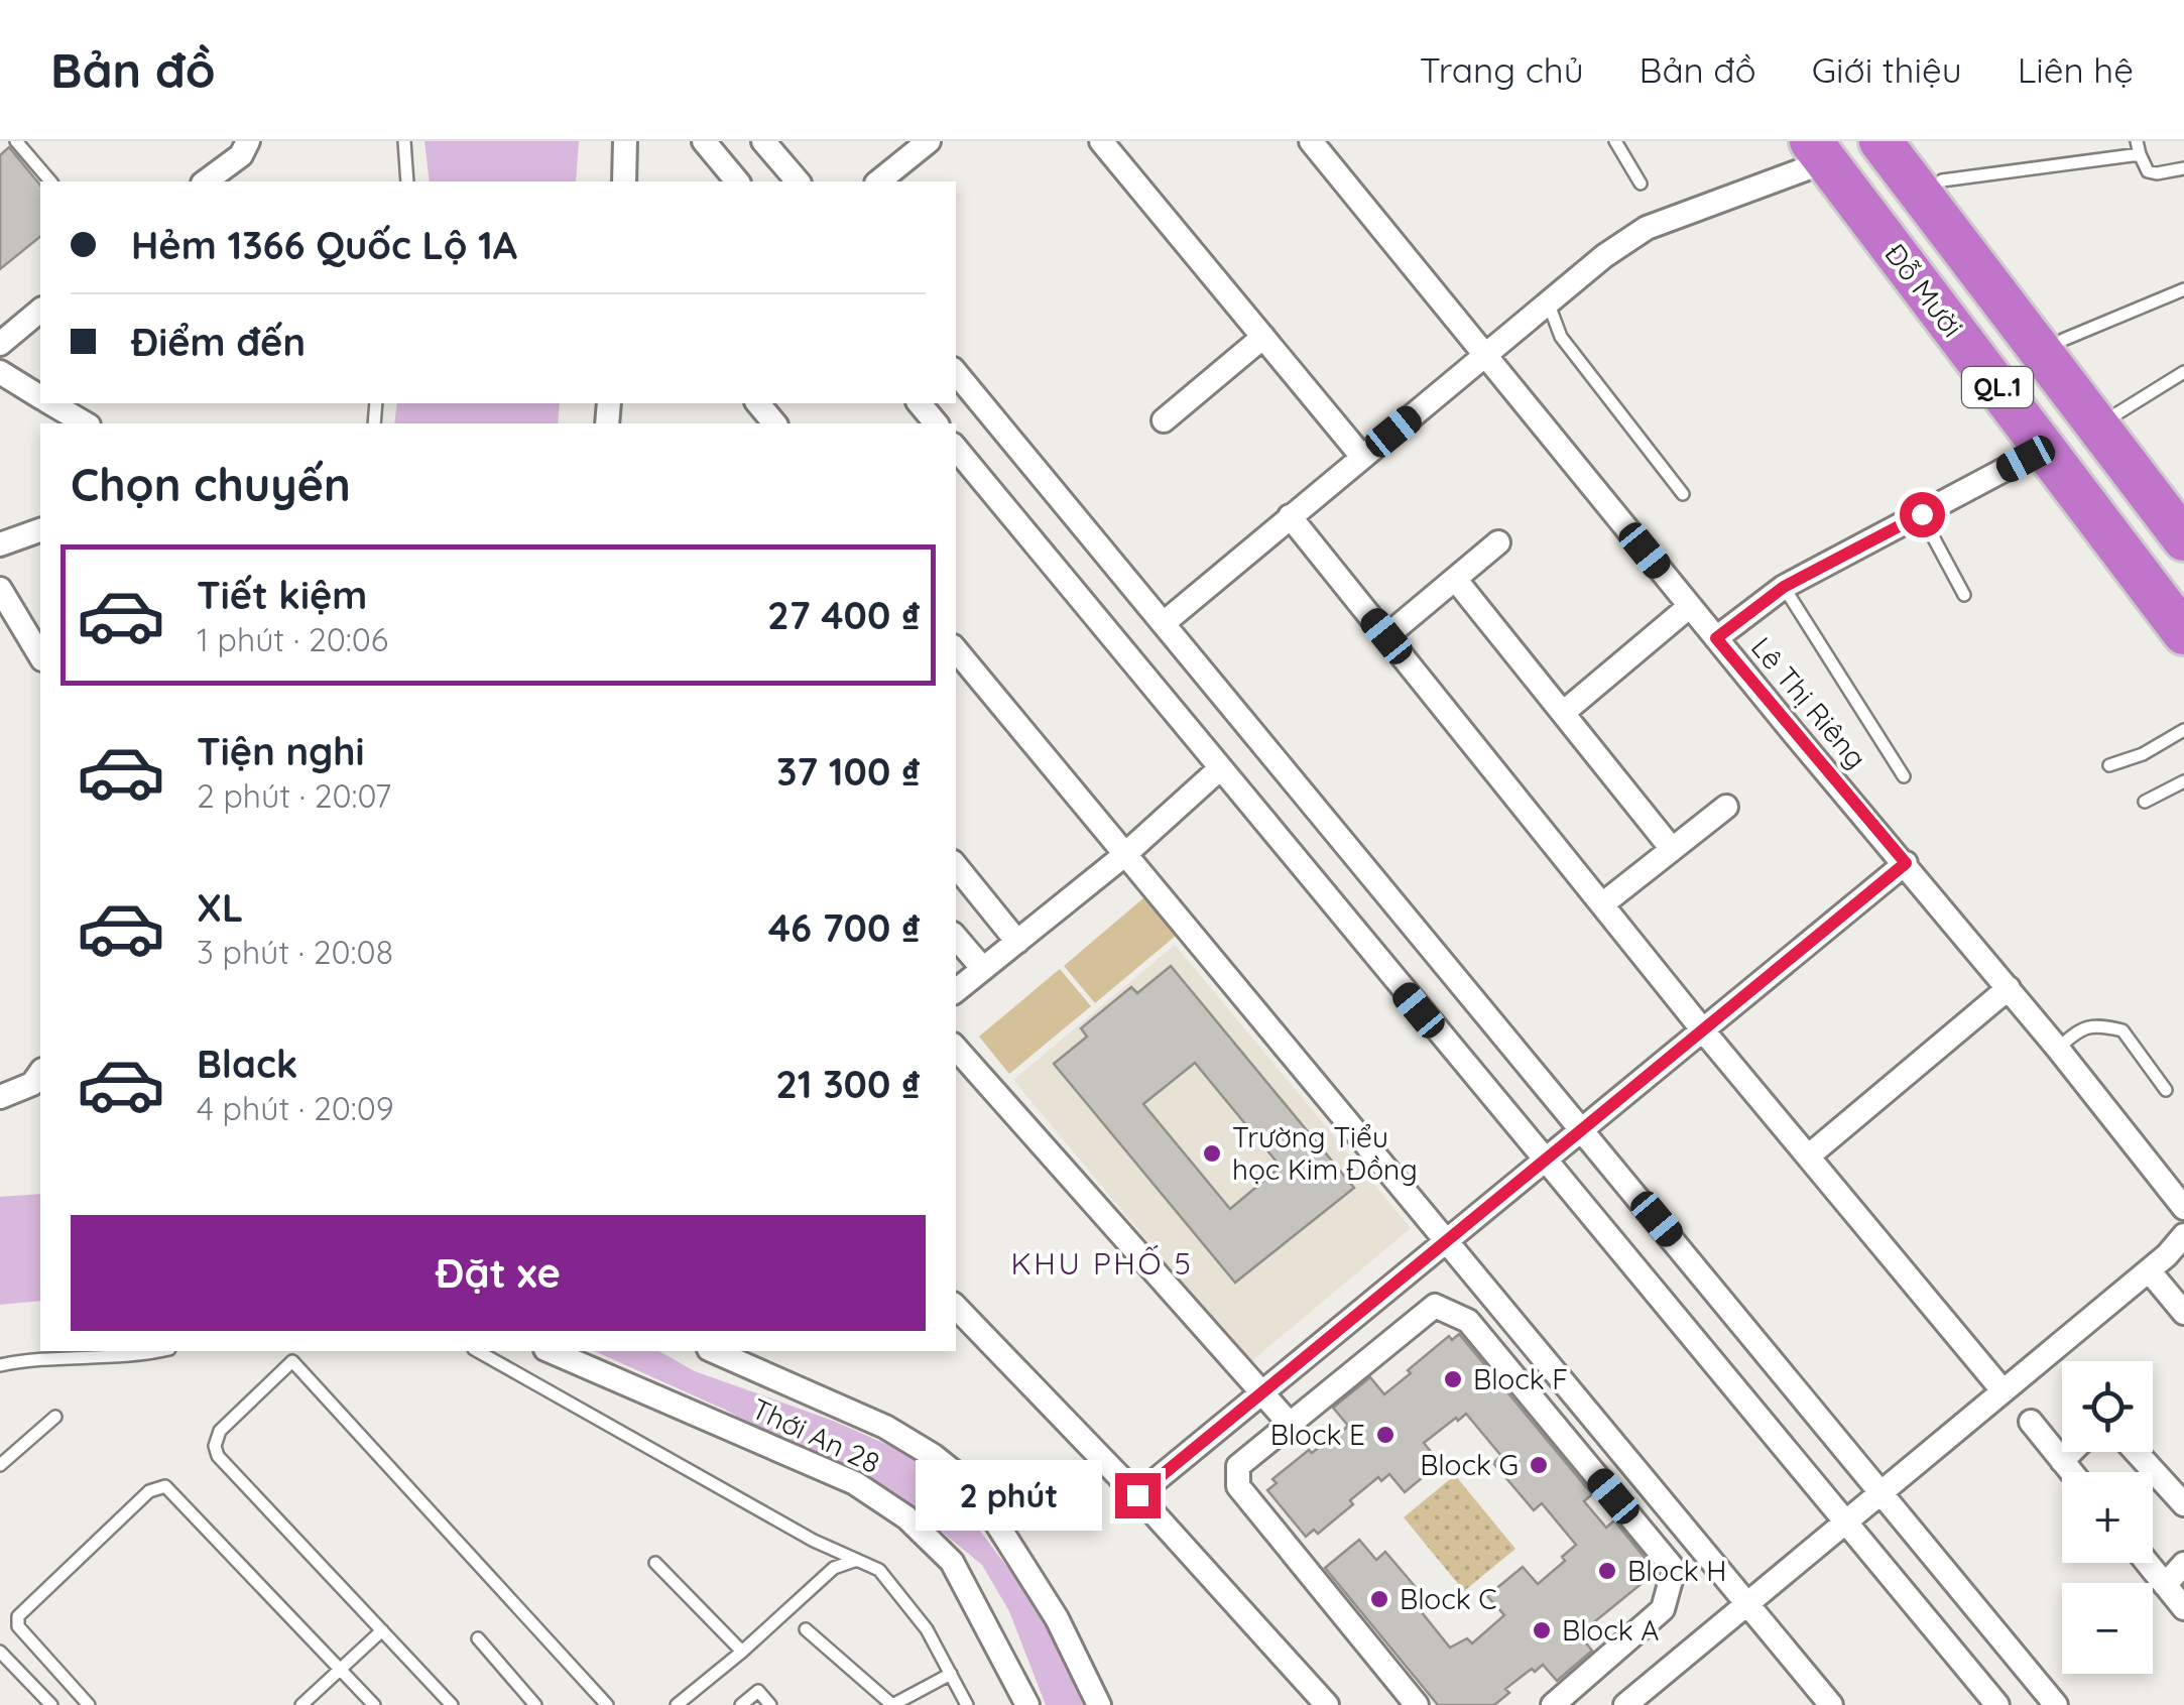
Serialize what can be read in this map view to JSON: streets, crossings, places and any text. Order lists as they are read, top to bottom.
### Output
{
  "streets": {
    "highway": ["Đỗ Mười", "QL.1"],
    "street": ["Lê Thị Riêng", "Thới An 28"]
  },
  "districts": ["KHU PHỐ 5"],
  "places": [
    "Trường Tiểu học Kim Đồng",
    "Block F",
    "Block E",
    "Block G",
    "Block H",
    "Block C",
    "Block A"
  ],
  "page": {
    "header": "Bản đồ",
    "nav": [
      "Trang chủ",
      "Bản đồ",
      "Giới thiệu",
      "Liên hệ"
    ],
    "banner": ["Hẻm 1366 Quốc Lộ 1A", "Điểm đến"],
    "heading": "Chọn chuyến",
    "list": [
      {
        "name": "Tiết kiệm",
        "note": "1 phút · 20:06",
        "value": "27 400 ₫"
      },
      {
        "name": "Tiện nghi",
        "note": "2 phút · 20:07",
        "value": "37 100 ₫"
      },
      {
        "name": "XL",
        "note": "3 phút · 20:08",
        "value": "46 700 ₫"
      },
      {
        "name": "Black",
        "note": "4 phút · 20:09",
        "value": "21 300 ₫"
      }
    ],
    "buttons": "Đặt xe",
    "map_buttons": ["+", "−"],
    "bubble": "2 phút"
  }
}
